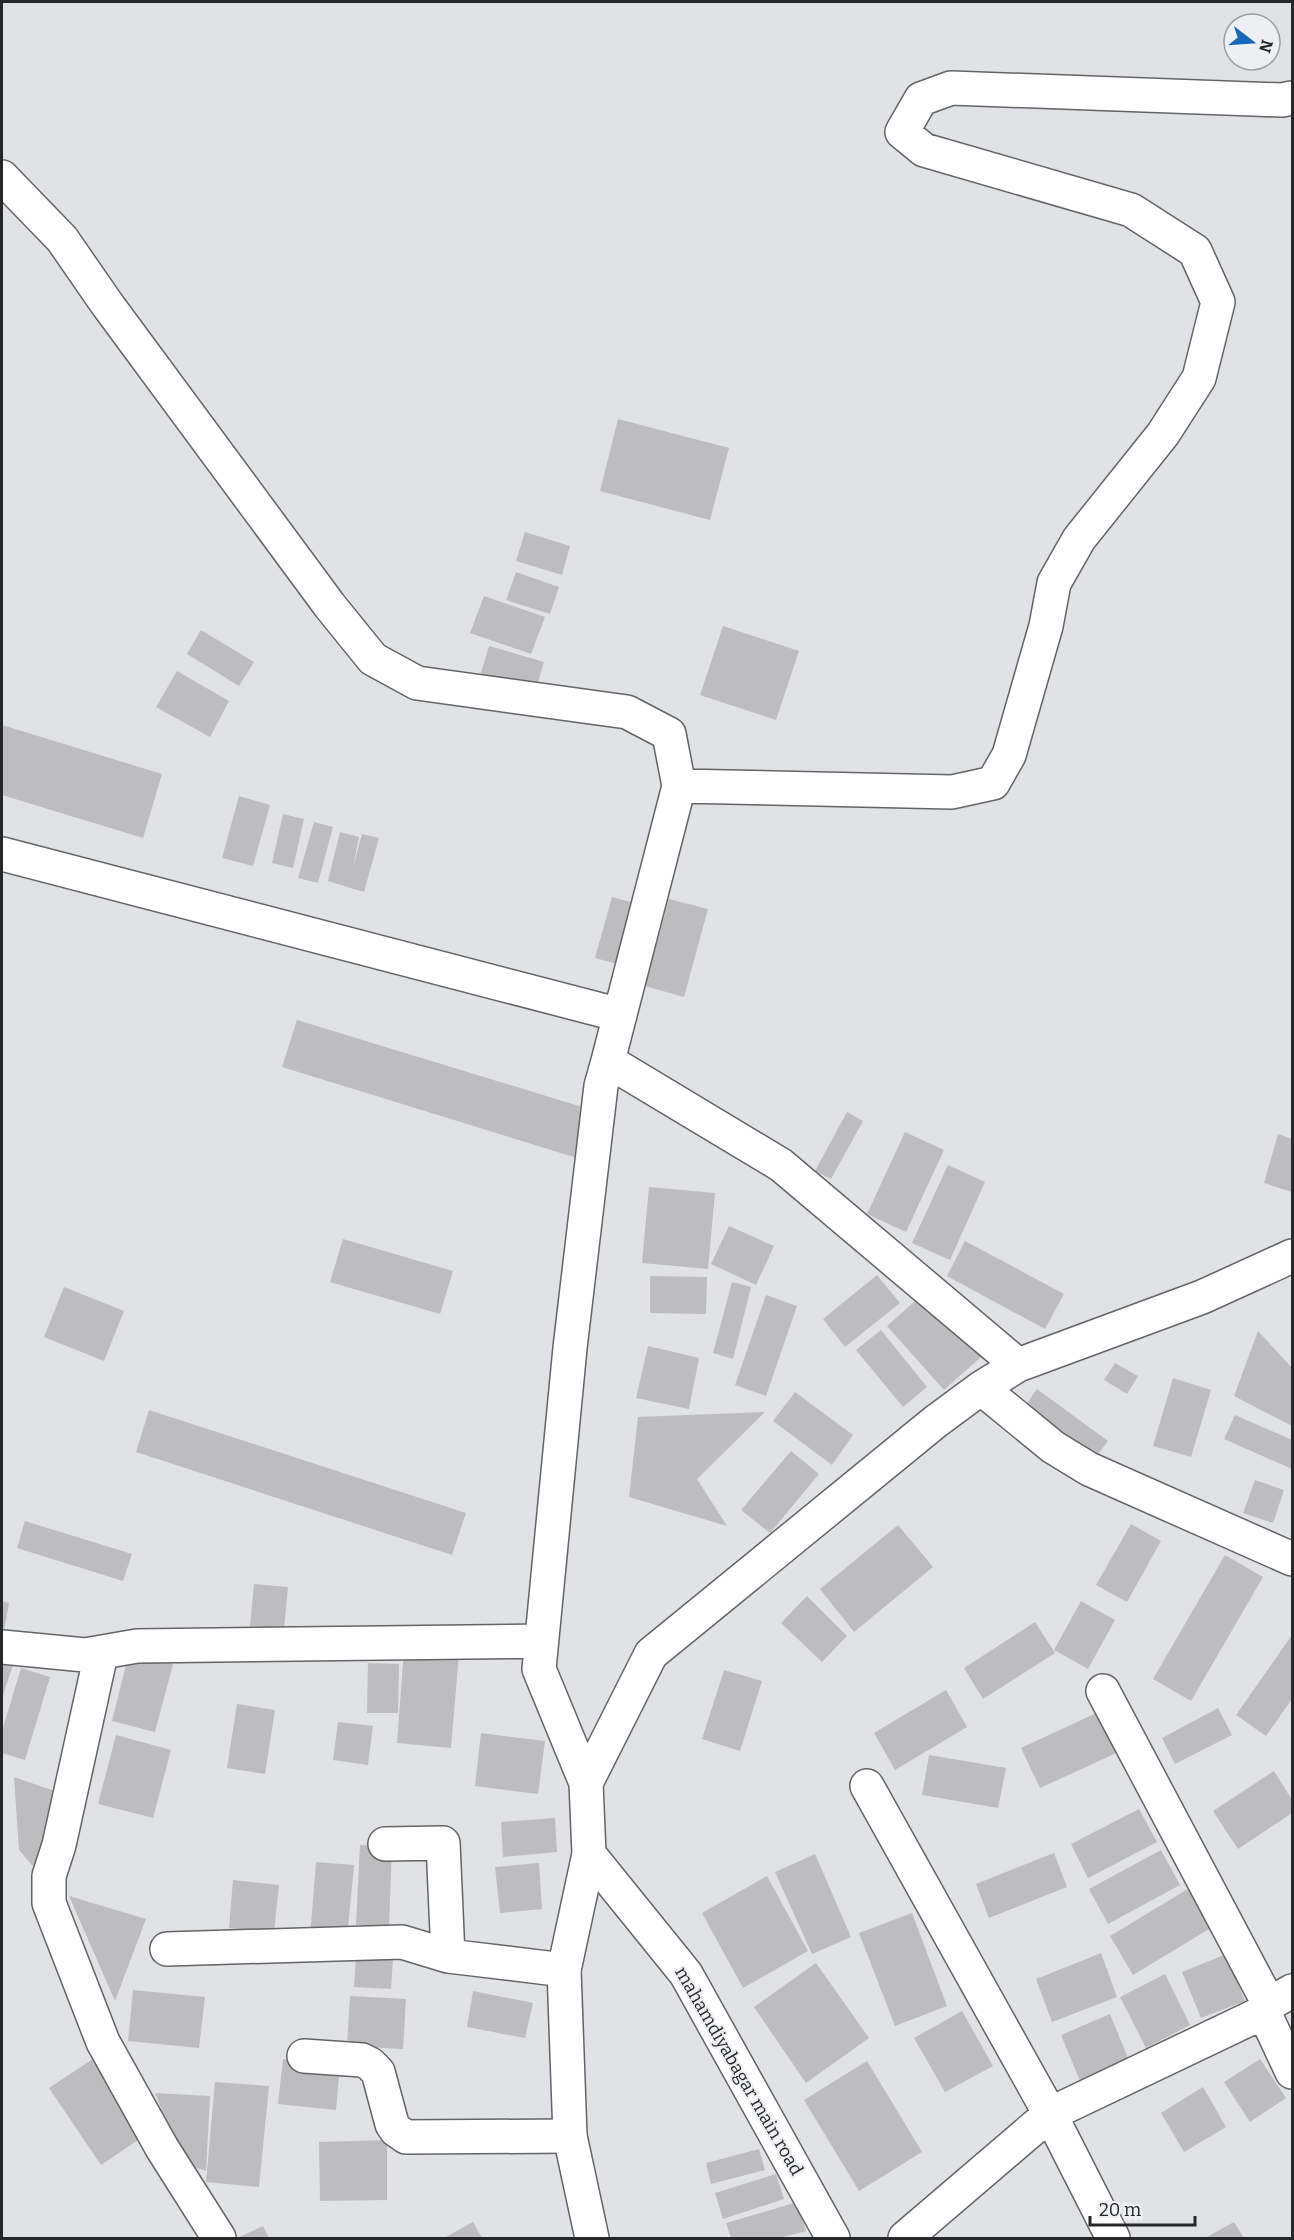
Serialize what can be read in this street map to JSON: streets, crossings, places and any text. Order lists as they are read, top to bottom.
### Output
{
  "streets": {
    "street": ["mahamdiyabagar main road"]
  },
  "scale_bar": "20 m",
  "north": "right"
}
